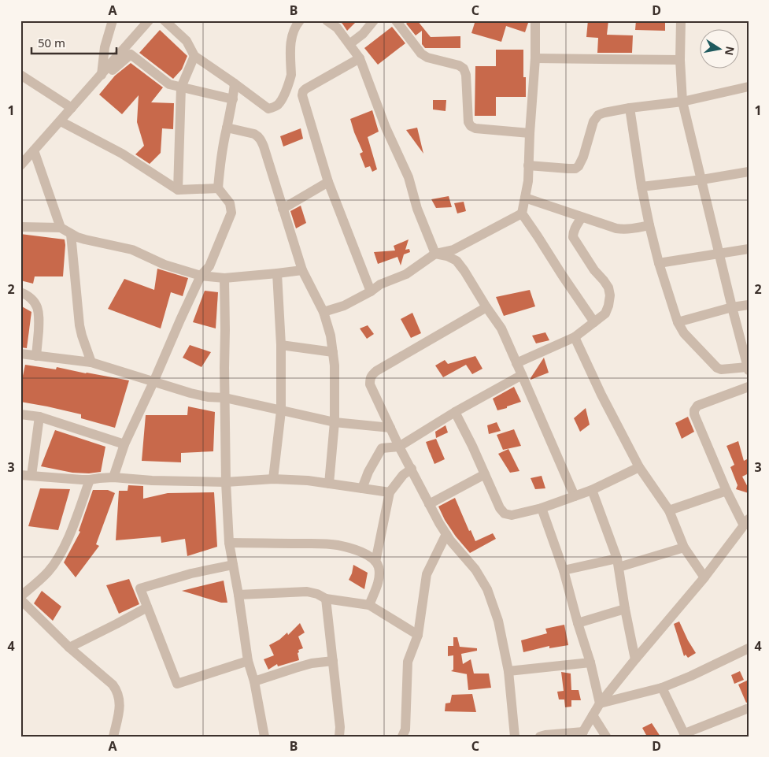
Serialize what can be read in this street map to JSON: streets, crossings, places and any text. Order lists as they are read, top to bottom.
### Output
{
  "scale_bar": "50 m",
  "north": "right",
  "grid": {
    "columns": [
      "A",
      "B",
      "C",
      "D"
    ],
    "rows": [
      "1",
      "2",
      "3",
      "4"
    ]
  }
}
